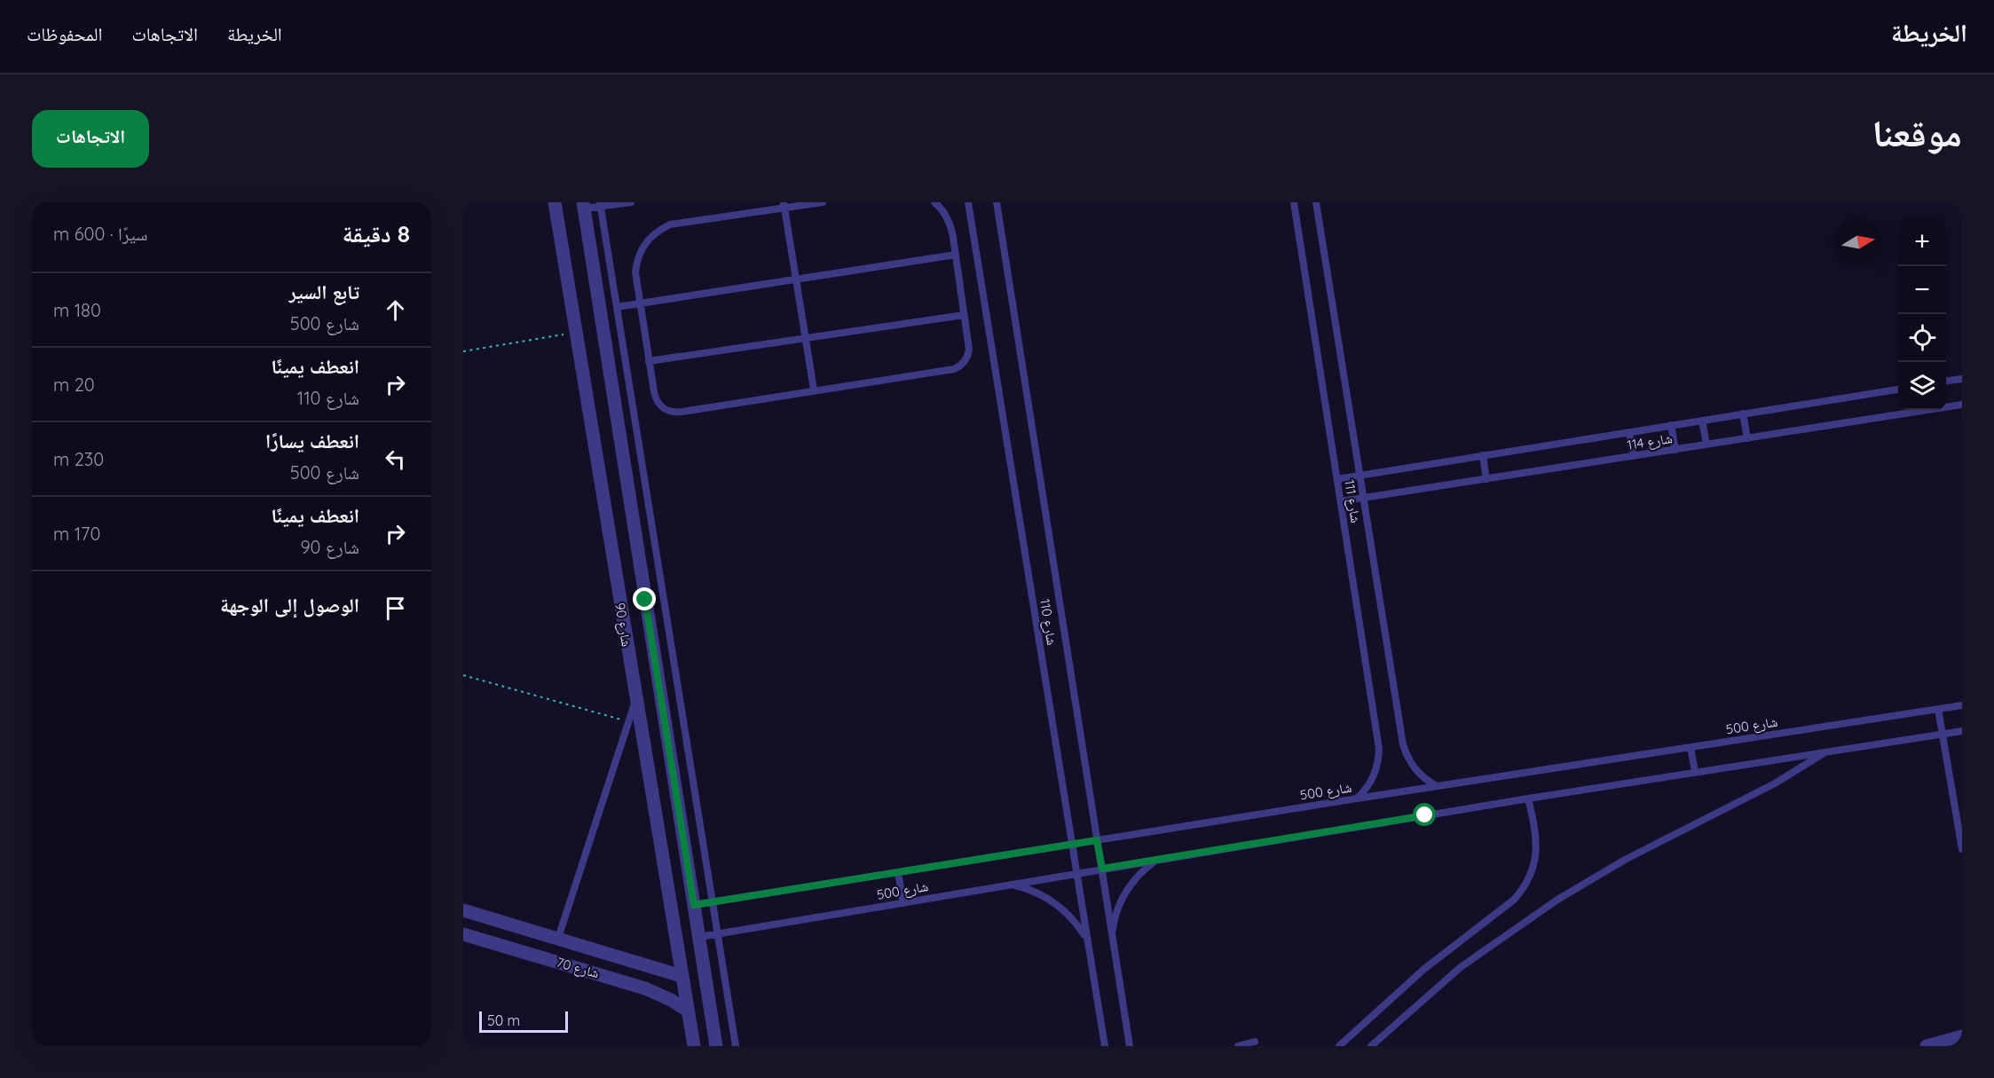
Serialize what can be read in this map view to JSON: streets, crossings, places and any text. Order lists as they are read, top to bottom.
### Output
{
  "streets": {
    "street": ["شارع 90", "شارع 70"],
    "lane": [
      "شارع 114",
      "شارع 111",
      "شارع 110",
      "شارع 500"
    ]
  },
  "crossings": [
    ["شارع 114", "شارع 111"],
    ["شارع 111", "شارع 500"],
    ["شارع 110", "شارع 500"],
    ["شارع 90", "شارع 500"],
    ["شارع 90", "شارع 70"]
  ],
  "scale_bar": "50 m",
  "north": "right",
  "page": {
    "header": "الخريطة",
    "nav": ["الخريطة", "الاتجاهات", "المحفوظات"],
    "title": "موقعنا",
    "buttons": "الاتجاهات",
    "heading": ["8 دقيقة", "سيرًا · 600 m"],
    "map_buttons": ["+", "−"],
    "list": [
      ["تابع السير", "شارع 500", "180 m"],
      ["انعطف يمينًا", "شارع 110", "20 m"],
      ["انعطف يسارًا", "شارع 500", "230 m"],
      ["انعطف يمينًا", "شارع 90", "170 m"],
      "الوصول إلى الوجهة"
    ],
    "scale": "50 m"
  }
}
